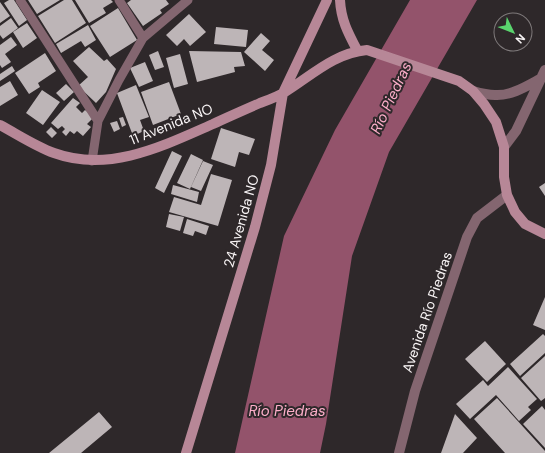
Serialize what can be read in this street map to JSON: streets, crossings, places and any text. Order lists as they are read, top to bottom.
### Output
{
  "streets": {
    "street": ["11 Avenida NO", "24 Avenida NO", "Avenida Río Piedras"]
  },
  "crossings": [
    ["11 Avenida NO", "24 Avenida NO"]
  ],
  "water": ["Río Piedras"],
  "north": "bottom right"
}
